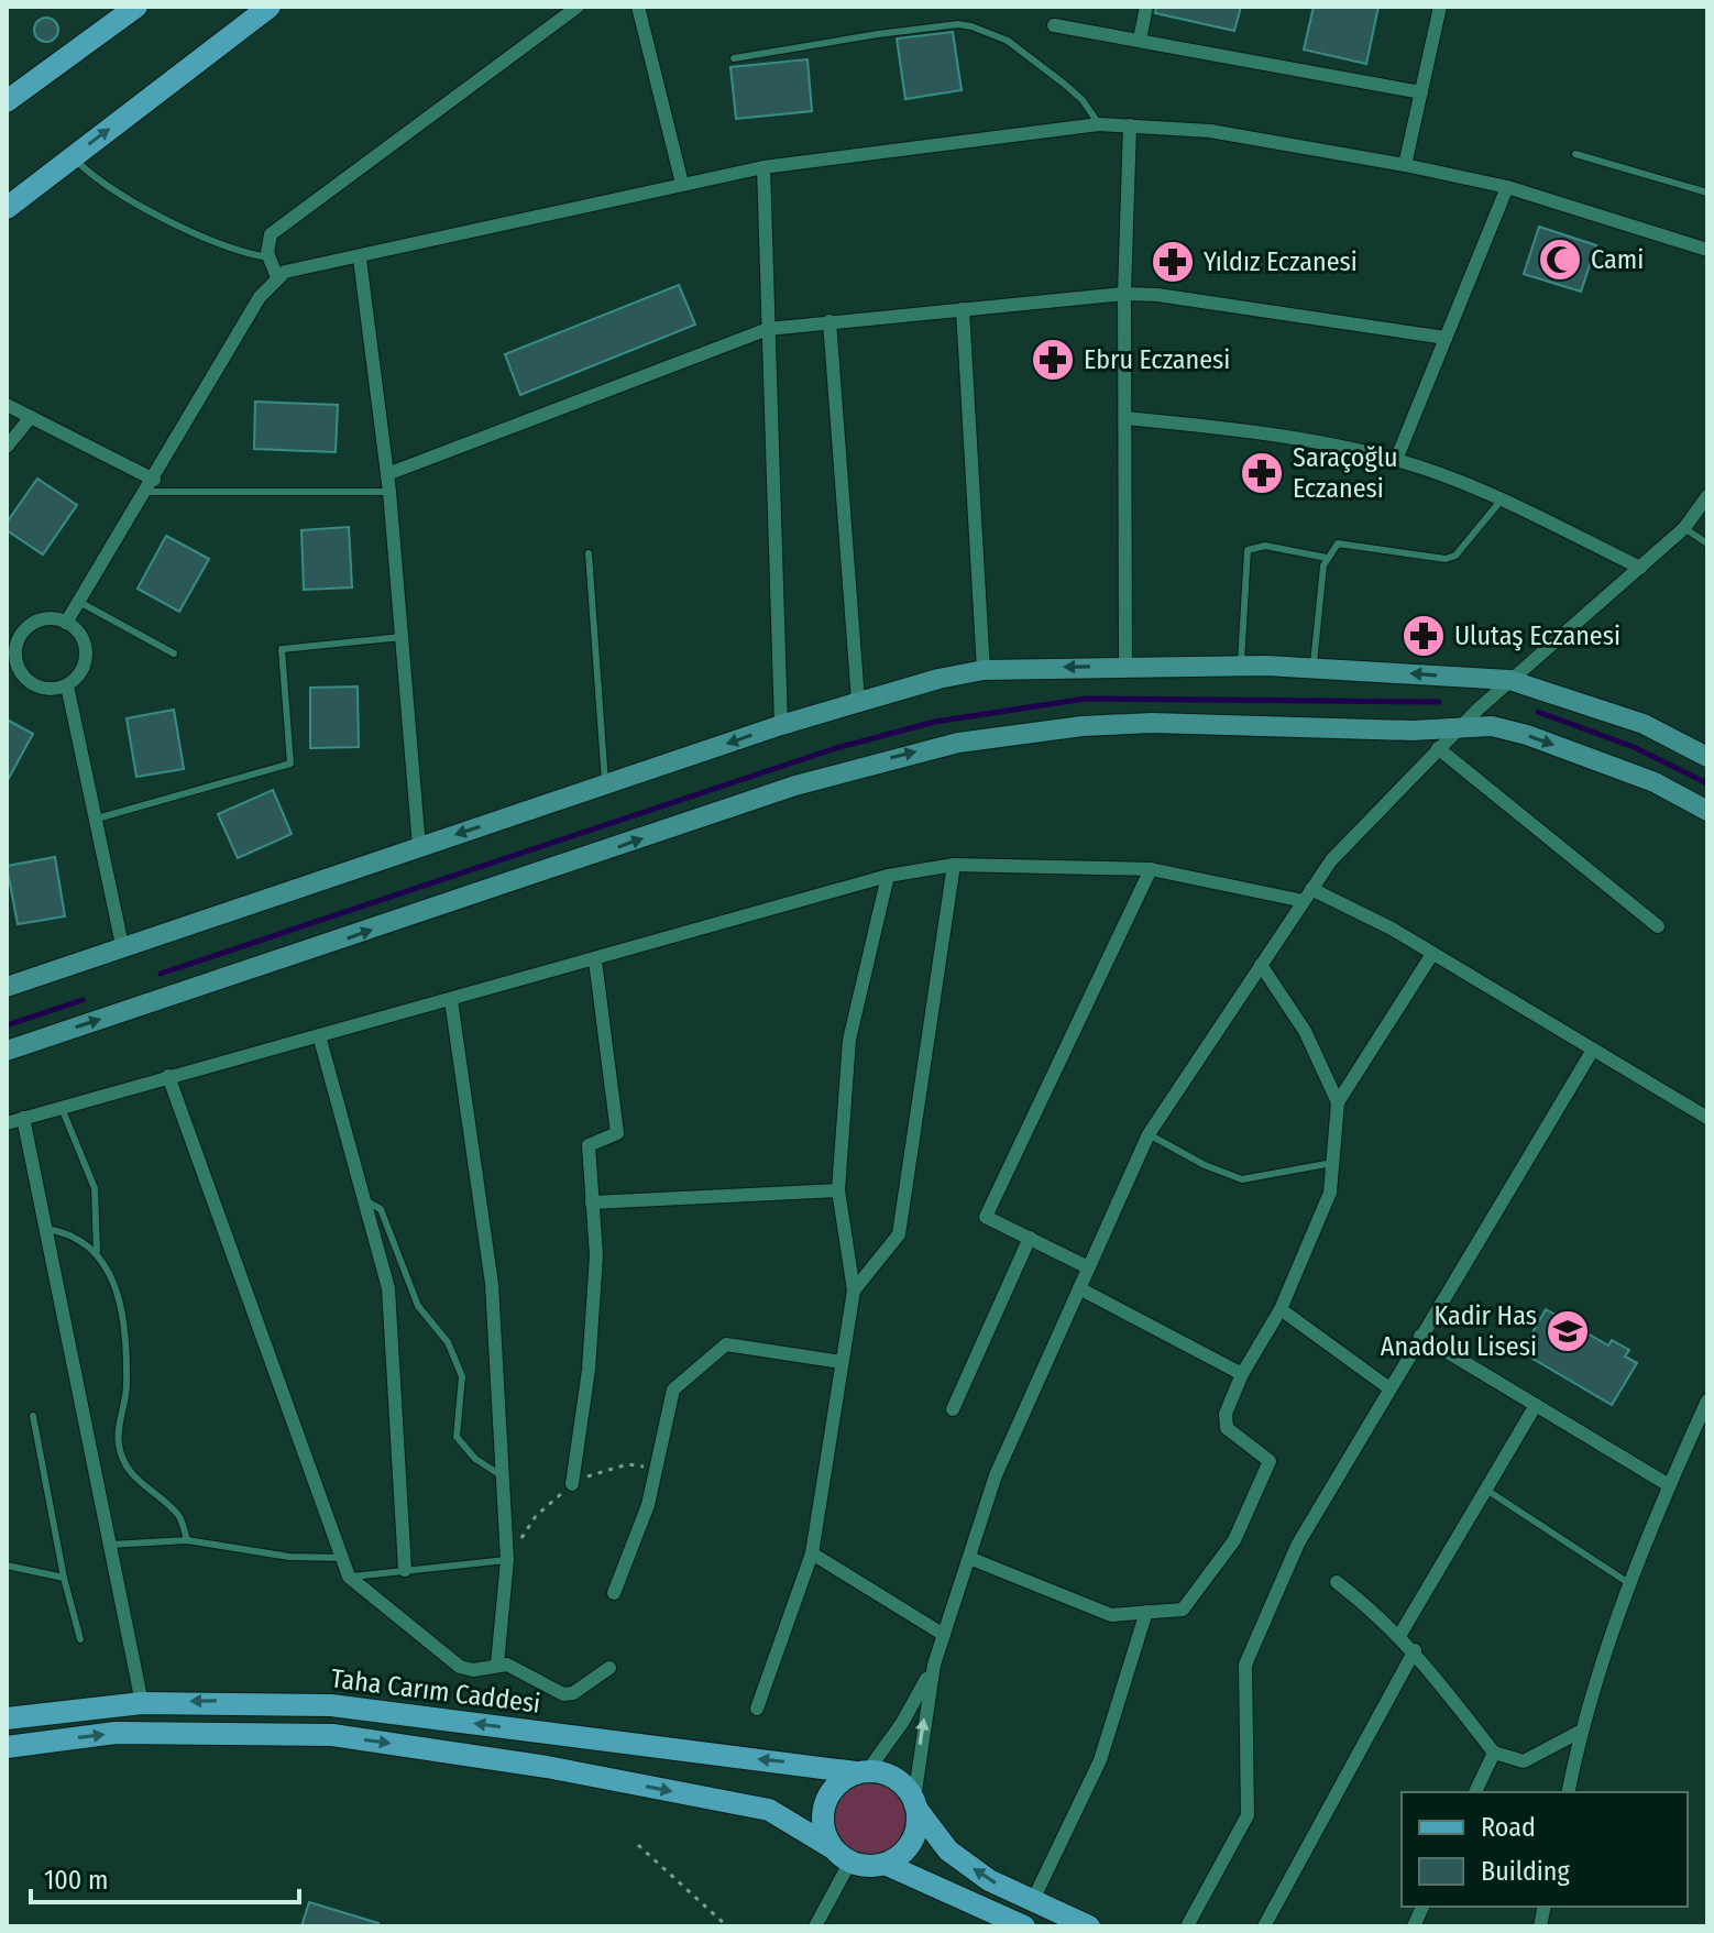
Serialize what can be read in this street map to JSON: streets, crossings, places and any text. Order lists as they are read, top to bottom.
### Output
{
  "streets": {
    "main road": ["Taha Carım Caddesi"]
  },
  "places": {
    "mosque": ["Cami"],
    "pharmacy": [
      "Yıldız Eczanesi",
      "Ebru Eczanesi",
      "Saraçoğlu Eczanesi",
      "Ulutaş Eczanesi"
    ],
    "school or university": ["Kadir Has Anadolu Lisesi"]
  },
  "legend": ["Road", "Building"],
  "scale_bar": "100 m"
}
